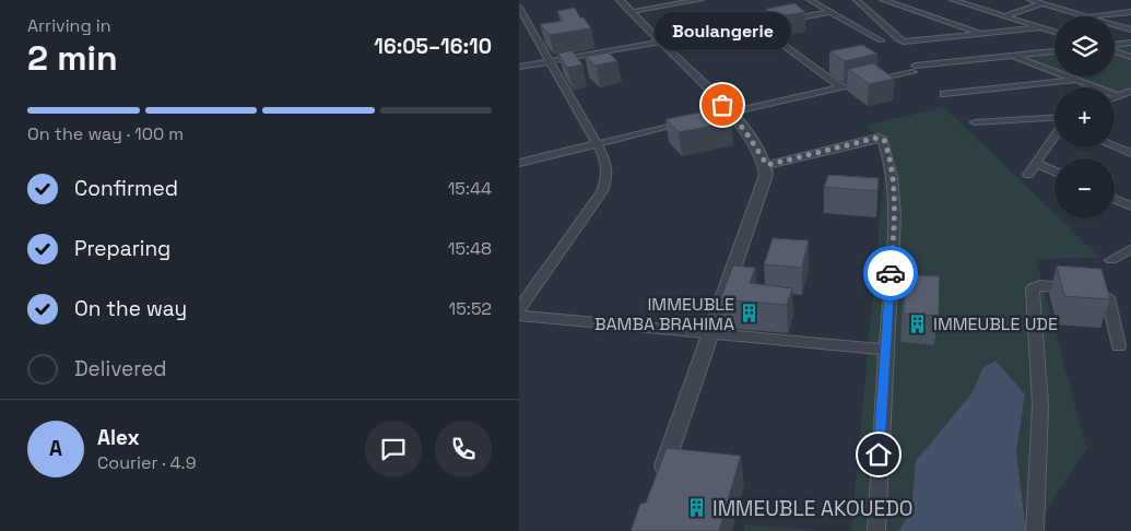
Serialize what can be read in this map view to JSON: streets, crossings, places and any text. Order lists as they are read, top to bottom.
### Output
{
  "places": {
    "other": ["Boulangerie"],
    "building": ["IMMEUBLE BAMBA BRAHIMA", "IMMEUBLE UDE", "IMMEUBLE AKOUEDO"]
  },
  "page": {
    "heading": ["2 min", "Arriving in", "16:05–16:10"],
    "panel": ["Alex", "Courier · 4.9"],
    "bubble": "Boulangerie",
    "map_buttons": ["+", "−"],
    "bar": "On the way · 100 m",
    "list": [
      ["Confirmed", "15:44"],
      ["Preparing", "15:48"],
      ["On the way", "15:52"],
      "Delivered"
    ],
    "round": "A"
  }
}
